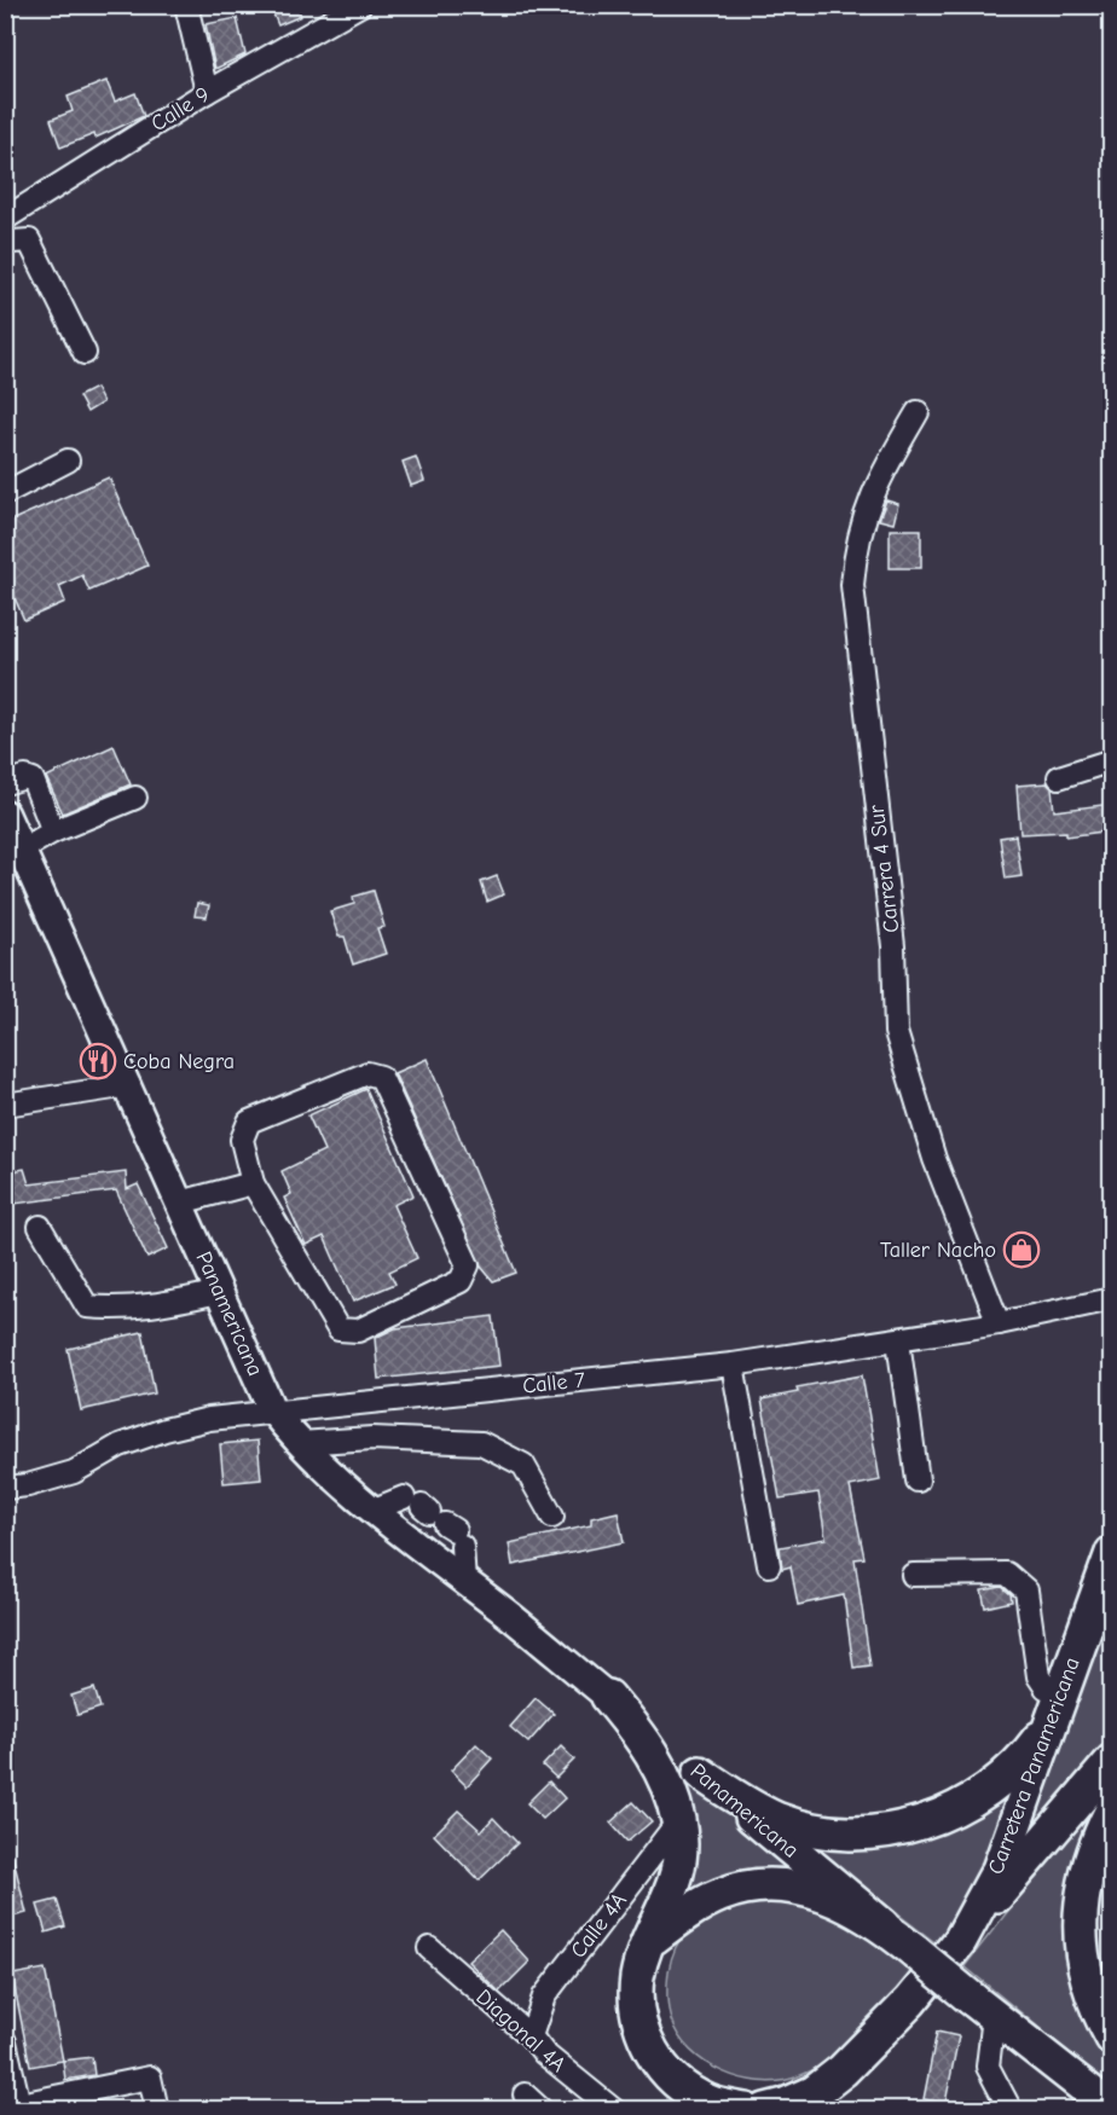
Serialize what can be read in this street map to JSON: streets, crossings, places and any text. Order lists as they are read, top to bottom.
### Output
{
  "streets": {
    "highway": ["Panamericana", "Carretera Panamericana"],
    "street": [
      "Calle 9",
      "Carrera 4 Sur",
      "Calle 7",
      "Calle 4A",
      "Diagonal 4A"
    ]
  },
  "crossings": [
    ["Carrera 4 Sur", "Calle 7"],
    ["Panamericana", "Calle 7"],
    ["Panamericana", "Calle 4A"],
    ["Calle 4A", "Diagonal 4A"]
  ],
  "places": {
    "restaurant": ["Coba Negra"],
    "shop": ["Taller Nacho"]
  }
}
